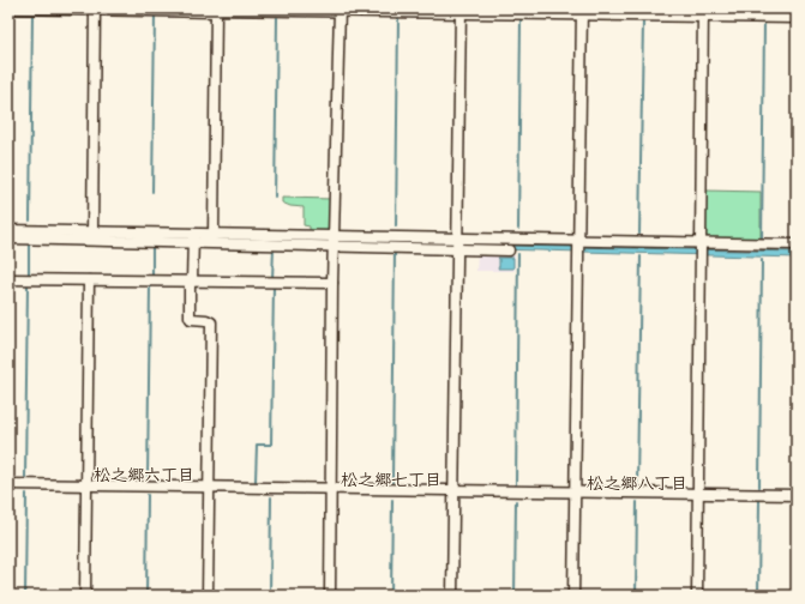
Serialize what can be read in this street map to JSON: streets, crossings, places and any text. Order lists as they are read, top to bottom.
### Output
{
  "districts": ["松之郷六丁目", "松之郷七丁目", "松之郷八丁目"]
}
